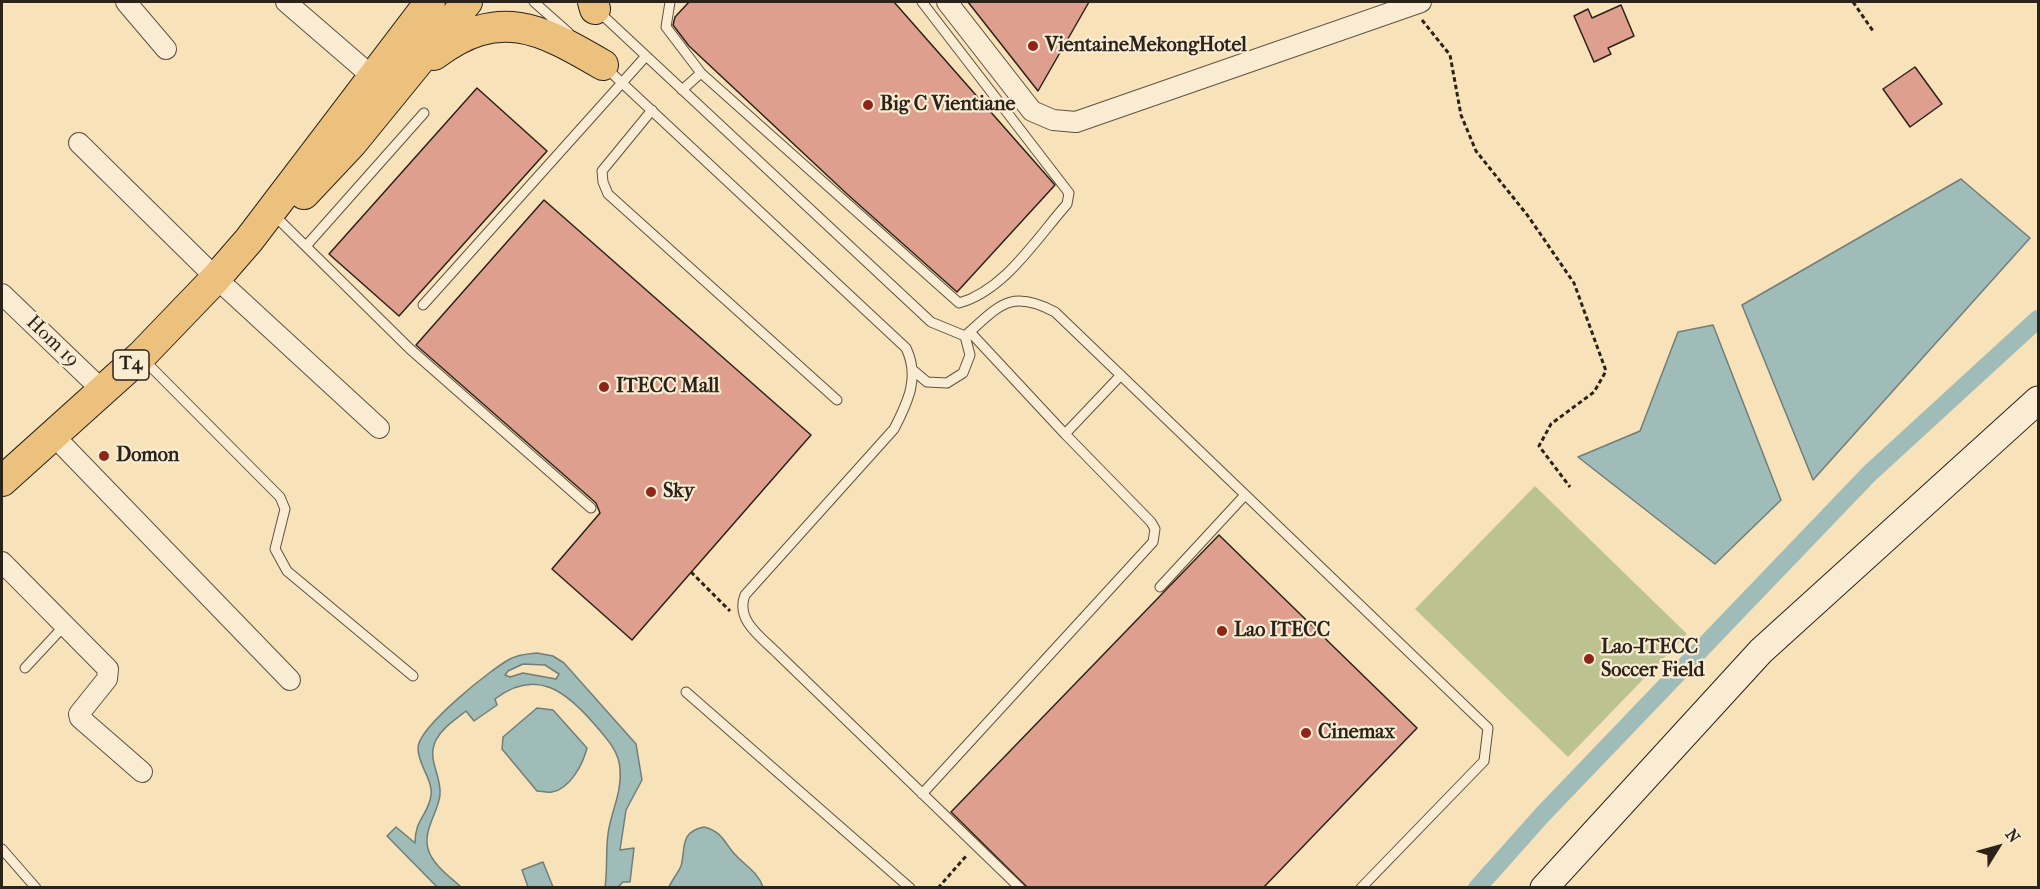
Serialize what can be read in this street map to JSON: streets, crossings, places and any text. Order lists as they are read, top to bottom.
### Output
{
  "streets": {
    "main road": ["T4"],
    "street": ["Hom 19"]
  },
  "crossings": [
    ["Hom 19", "T4"]
  ],
  "places": [
    "VientaineMekongHotel",
    "Big C Vientiane",
    "ITECC Mall",
    "Domon",
    "Sky",
    "Lao ITECC",
    "Lao-ITECC Soccer Field",
    "Cinemax"
  ],
  "north": "top right"
}
